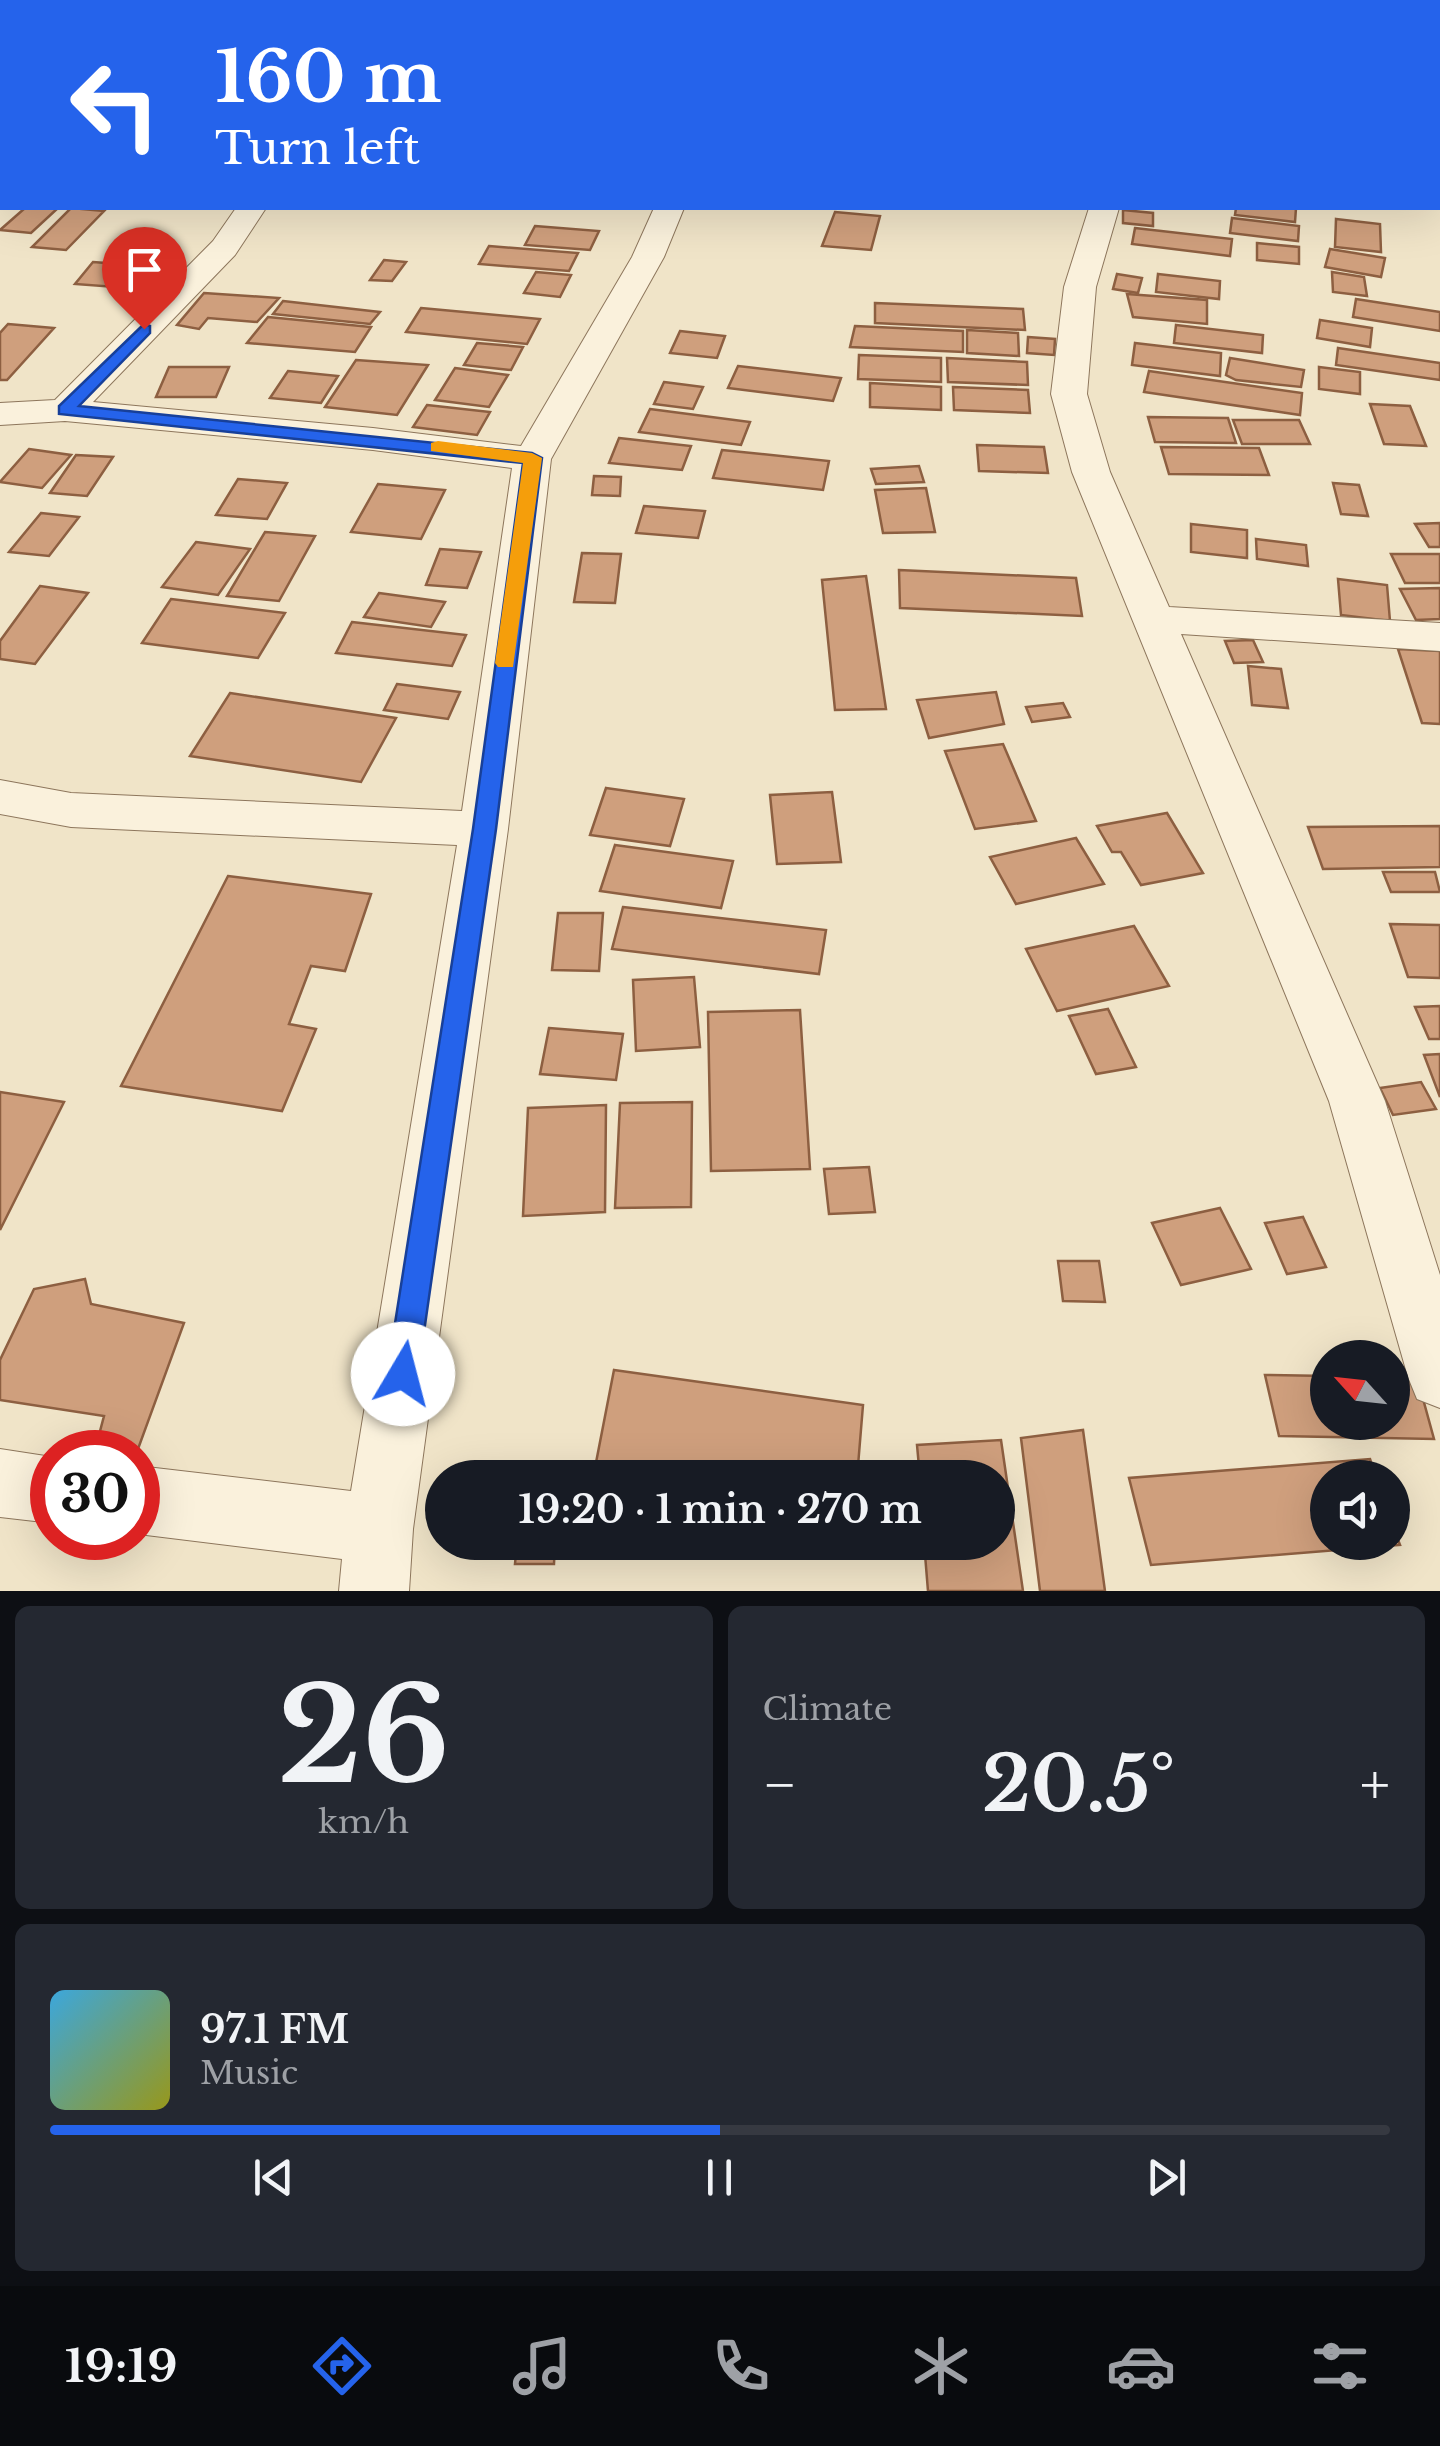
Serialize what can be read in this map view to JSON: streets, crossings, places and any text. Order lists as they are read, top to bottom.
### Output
{
  "north": "top left",
  "page": {
    "turn": ["160 m", "Turn left"],
    "limit": "30",
    "trip": "19:20 · 1 min · 270 m",
    "tile": [
      ["26", "km/h"],
      "Climate"
    ],
    "heat": ["−", "20.5°", "+"],
    "song": ["97.1 FM", "Music"],
    "tabs": "19:19"
  }
}
